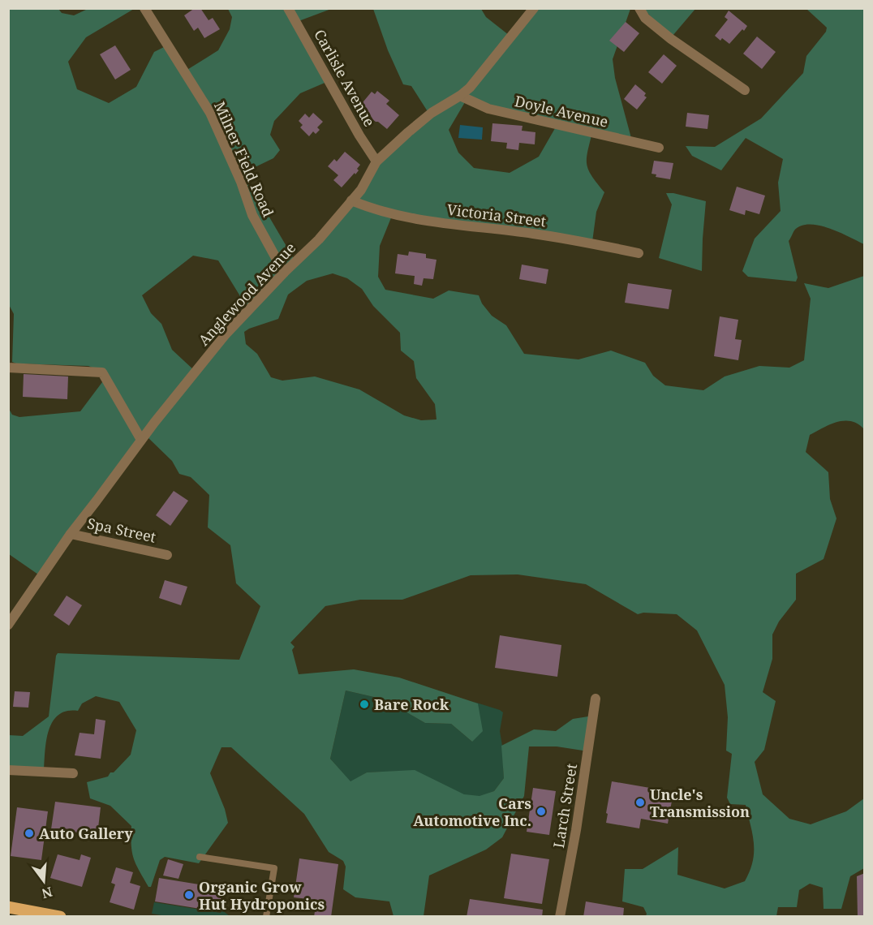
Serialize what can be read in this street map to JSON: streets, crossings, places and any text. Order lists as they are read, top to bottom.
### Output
{
  "streets": {
    "street": [
      "Carlisle Avenue",
      "Doyle Avenue",
      "Milner Field Road",
      "Victoria Street",
      "Anglewood Avenue",
      "Spa Street",
      "Larch Street"
    ]
  },
  "crossings": [
    ["Carlisle Avenue", "Anglewood Avenue"],
    ["Doyle Avenue", "Anglewood Avenue"],
    ["Milner Field Road", "Anglewood Avenue"],
    ["Victoria Street", "Anglewood Avenue"],
    ["Anglewood Avenue", "Spa Street"]
  ],
  "places": [
    "Bare Rock",
    "Uncle's Transmission",
    "Cars Automotive Inc.",
    "Auto Gallery",
    "Organic Grow Hut Hydroponics"
  ],
  "north": "bottom"
}
